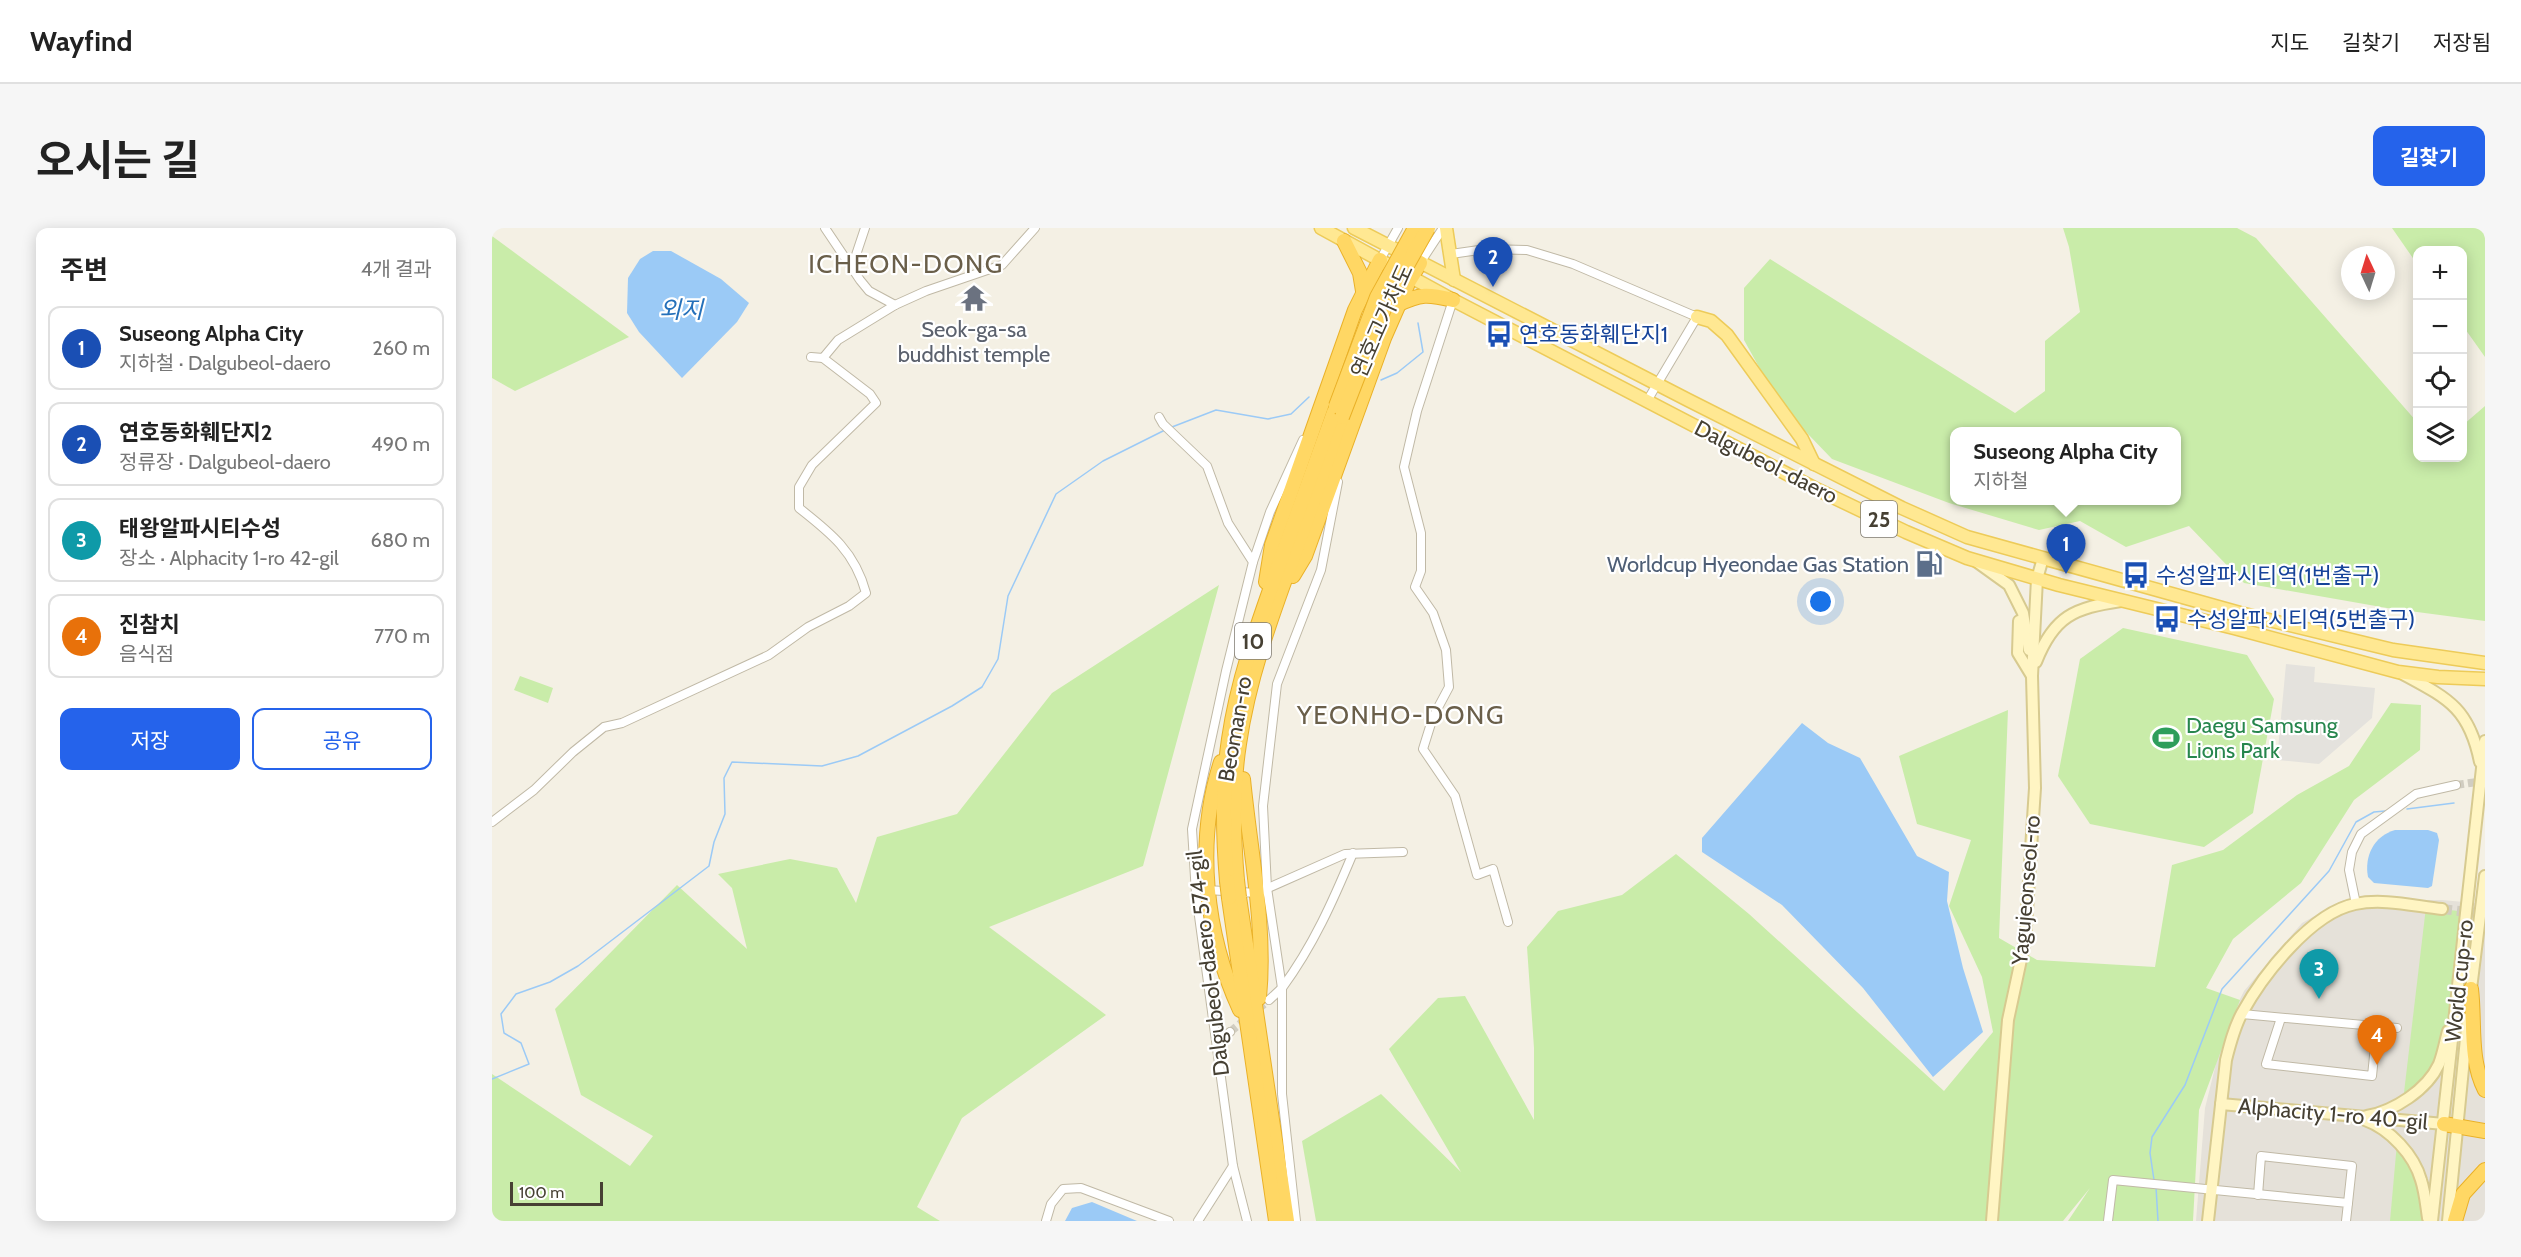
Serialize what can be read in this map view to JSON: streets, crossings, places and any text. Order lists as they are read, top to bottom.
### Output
{
  "streets": {
    "highway": ["연호고가차도", "10", "Beoman-ro"],
    "main road": [
      "Dalgubeol-daero",
      "25",
      "Yagujeonseol-ro",
      "World cup-ro",
      "Alphacity 1-ro 40-gil"
    ],
    "street": ["Dalgubeol-daero 574-gil"]
  },
  "crossings": [
    ["연호고가차도", "Beoman-ro"],
    ["Dalgubeol-daero", "Yagujeonseol-ro"],
    ["10", "Beoman-ro"],
    ["World cup-ro", "Alphacity 1-ro 40-gil"]
  ],
  "districts": ["ICHEON-DONG", "YEONHO-DONG"],
  "water": ["외지"],
  "places": {
    "temple": ["Seok-ga-sa buddhist temple"],
    "bus stop": ["연호동화훼단지1", "수성알파시티역(1번출구)", "수성알파시티역(5번출구)"],
    "fuel station": ["Worldcup Hyeondae Gas Station"],
    "sports": ["Daegu Samsung Lions Park"]
  },
  "scale_bar": "100 m",
  "north": "top",
  "page": {
    "header": "Wayfind",
    "nav": ["지도", "길찾기", "저장됨"],
    "title": "오시는 길",
    "buttons": [
      "길찾기",
      ["저장", "공유"]
    ],
    "heading": ["주변", "4개 결과"],
    "pins": [
      "2",
      "1",
      "3",
      "4"
    ],
    "map_buttons": ["+", "−"],
    "list": [
      {
        "mark": "1",
        "name": "Suseong Alpha City",
        "note": "지하철 · Dalgubeol-daero",
        "value": "260 m"
      },
      {
        "mark": "2",
        "name": "연호동화훼단지2",
        "note": "정류장 · Dalgubeol-daero",
        "value": "490 m"
      },
      {
        "mark": "3",
        "name": "태왕알파시티수성",
        "note": "장소 · Alphacity 1-ro 42-gil",
        "value": "680 m"
      },
      {
        "mark": "4",
        "name": "진참치",
        "note": "음식점",
        "value": "770 m"
      }
    ],
    "popup": ["Suseong Alpha City", "지하철"],
    "scale": "100 m"
  }
}
